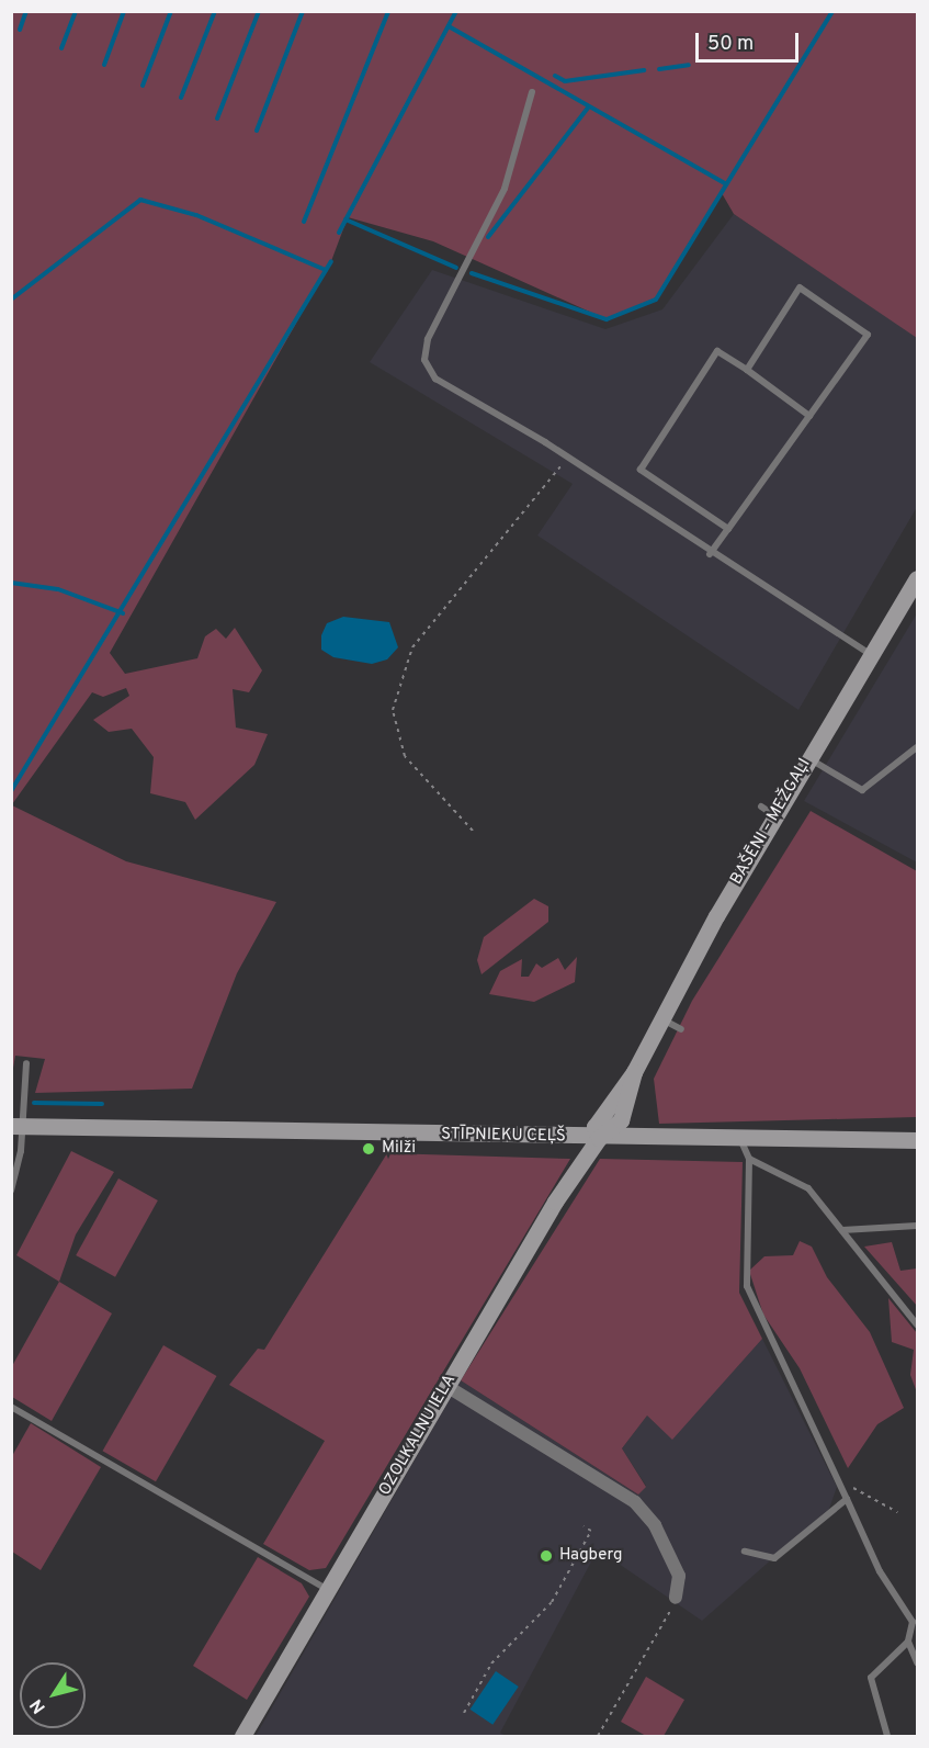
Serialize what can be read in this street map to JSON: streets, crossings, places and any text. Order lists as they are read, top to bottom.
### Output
{
  "streets": {
    "street": ["BAŠĒNI – MEŽGAĻI", "STĪPNIEKU CEĻŠ", "OZOLKALNU IELA"]
  },
  "crossings": [
    ["BAŠĒNI – MEŽGAĻI", "STĪPNIEKU CEĻŠ"],
    ["BAŠĒNI – MEŽGAĻI", "OZOLKALNU IELA"],
    ["STĪPNIEKU CEĻŠ", "OZOLKALNU IELA"]
  ],
  "places": ["Milži", "Hagberg"],
  "scale_bar": "50 m",
  "north": "bottom left"
}
